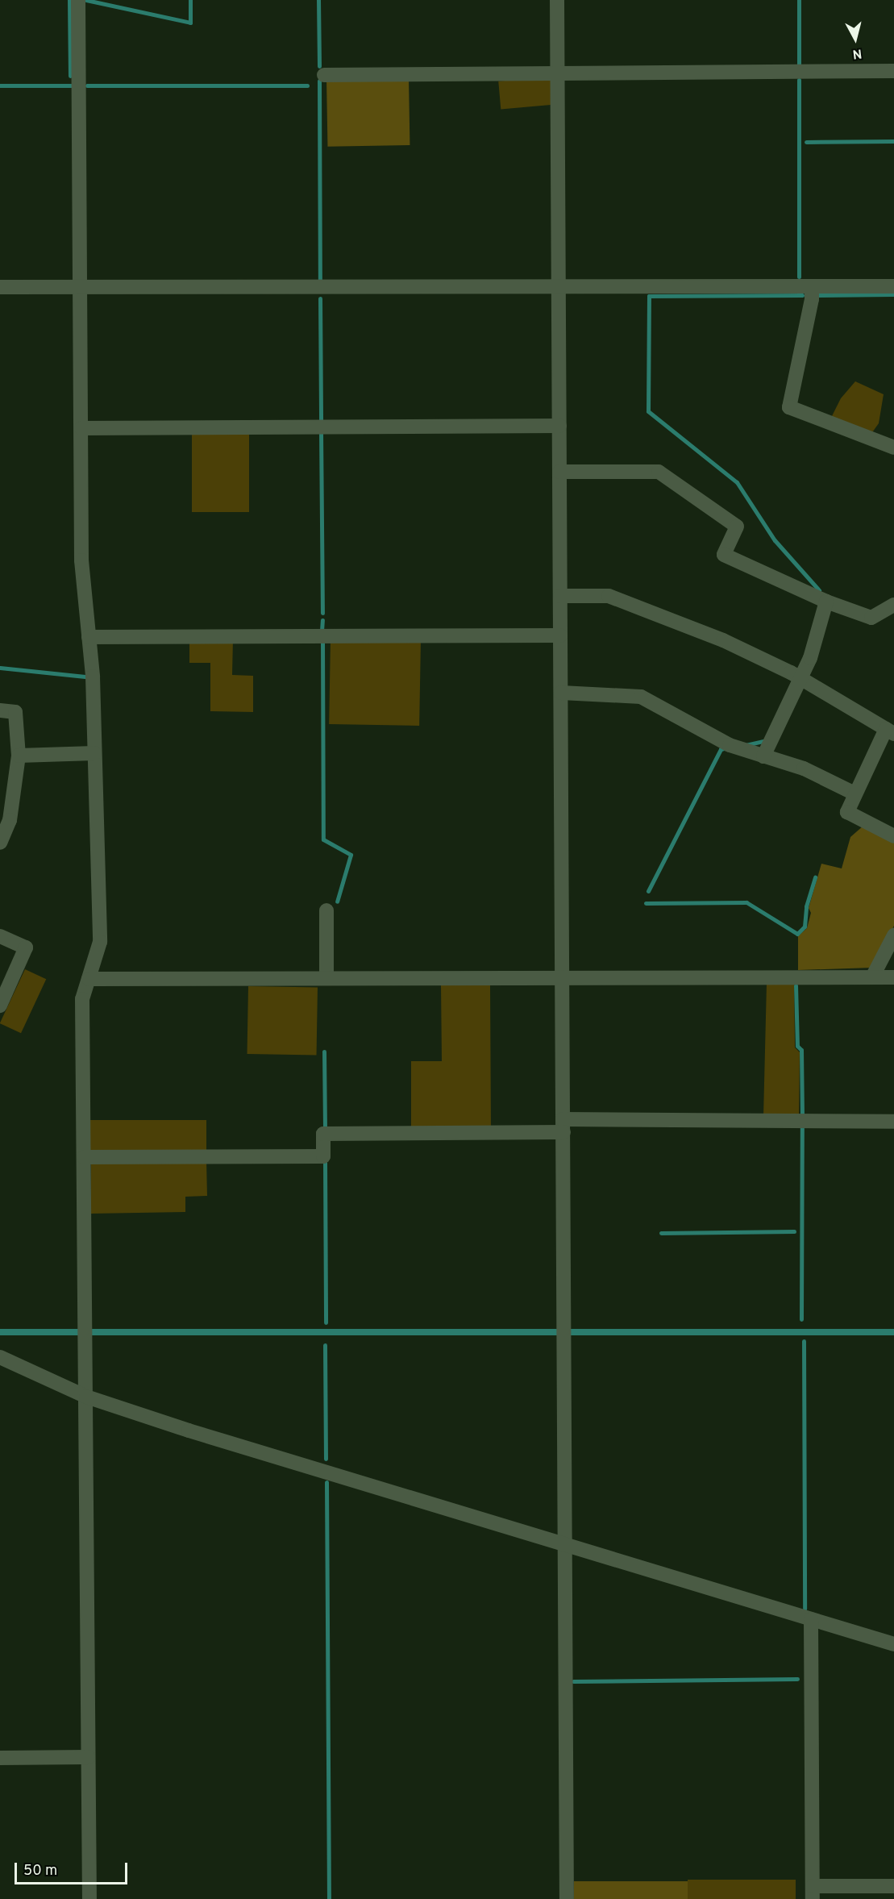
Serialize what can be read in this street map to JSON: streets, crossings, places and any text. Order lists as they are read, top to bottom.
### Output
{
  "scale_bar": "50 m",
  "north": "bottom"
}
